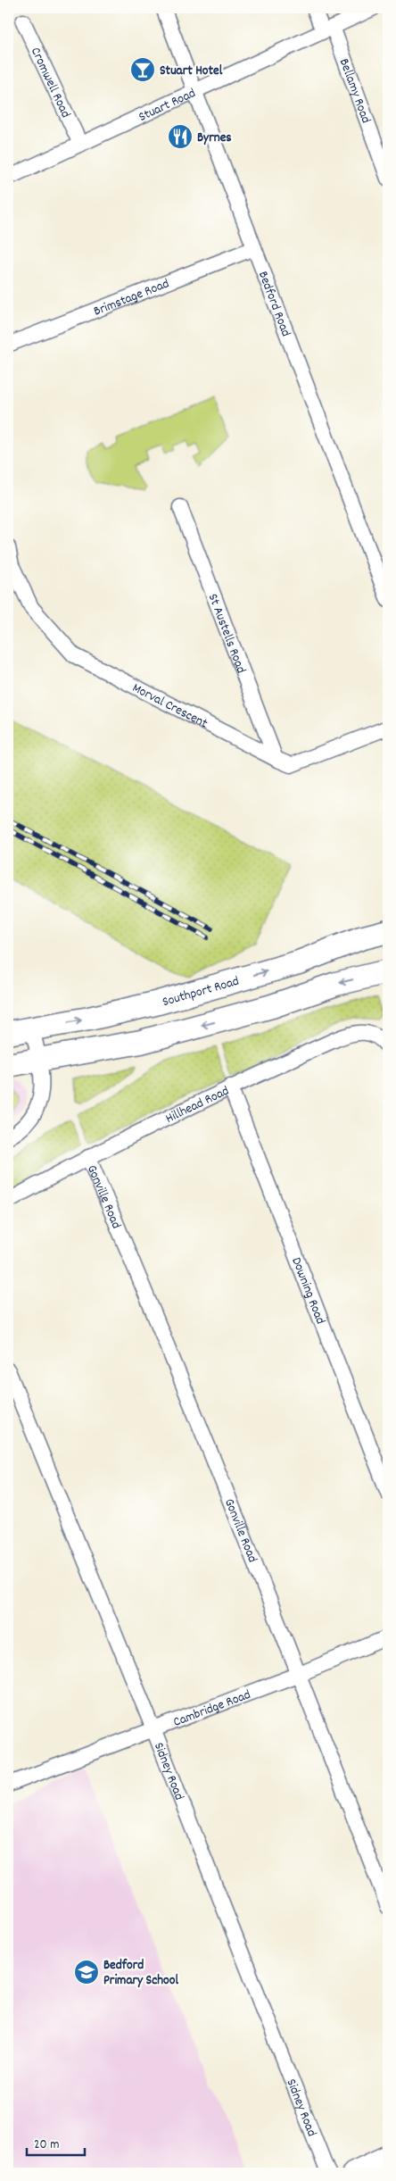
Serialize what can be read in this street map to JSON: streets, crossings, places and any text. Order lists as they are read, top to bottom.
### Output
{
  "streets": {
    "main road": ["Southport Road"],
    "street": [
      "Cromwell Road",
      "Bellamy Road",
      "Stuart Road",
      "Brimstage Road",
      "Bedford Road",
      "St Austells Road",
      "Morval Crescent",
      "Hillhead Road",
      "Gonville Road",
      "Downing Road",
      "Cambridge Road",
      "Sidney Road"
    ]
  },
  "crossings": [
    ["Cromwell Road", "Stuart Road"],
    ["Bellamy Road", "Stuart Road"],
    ["Stuart Road", "Bedford Road"],
    ["Brimstage Road", "Bedford Road"],
    ["St Austells Road", "Morval Crescent"],
    ["Hillhead Road", "Gonville Road"],
    ["Hillhead Road", "Downing Road"],
    ["Gonville Road", "Cambridge Road"],
    ["Cambridge Road", "Sidney Road"]
  ],
  "places": {
    "bar": ["Stuart Hotel"],
    "restaurant": ["Byrnes"],
    "school or university": ["Bedford Primary School"]
  },
  "scale_bar": "20 m"
}
